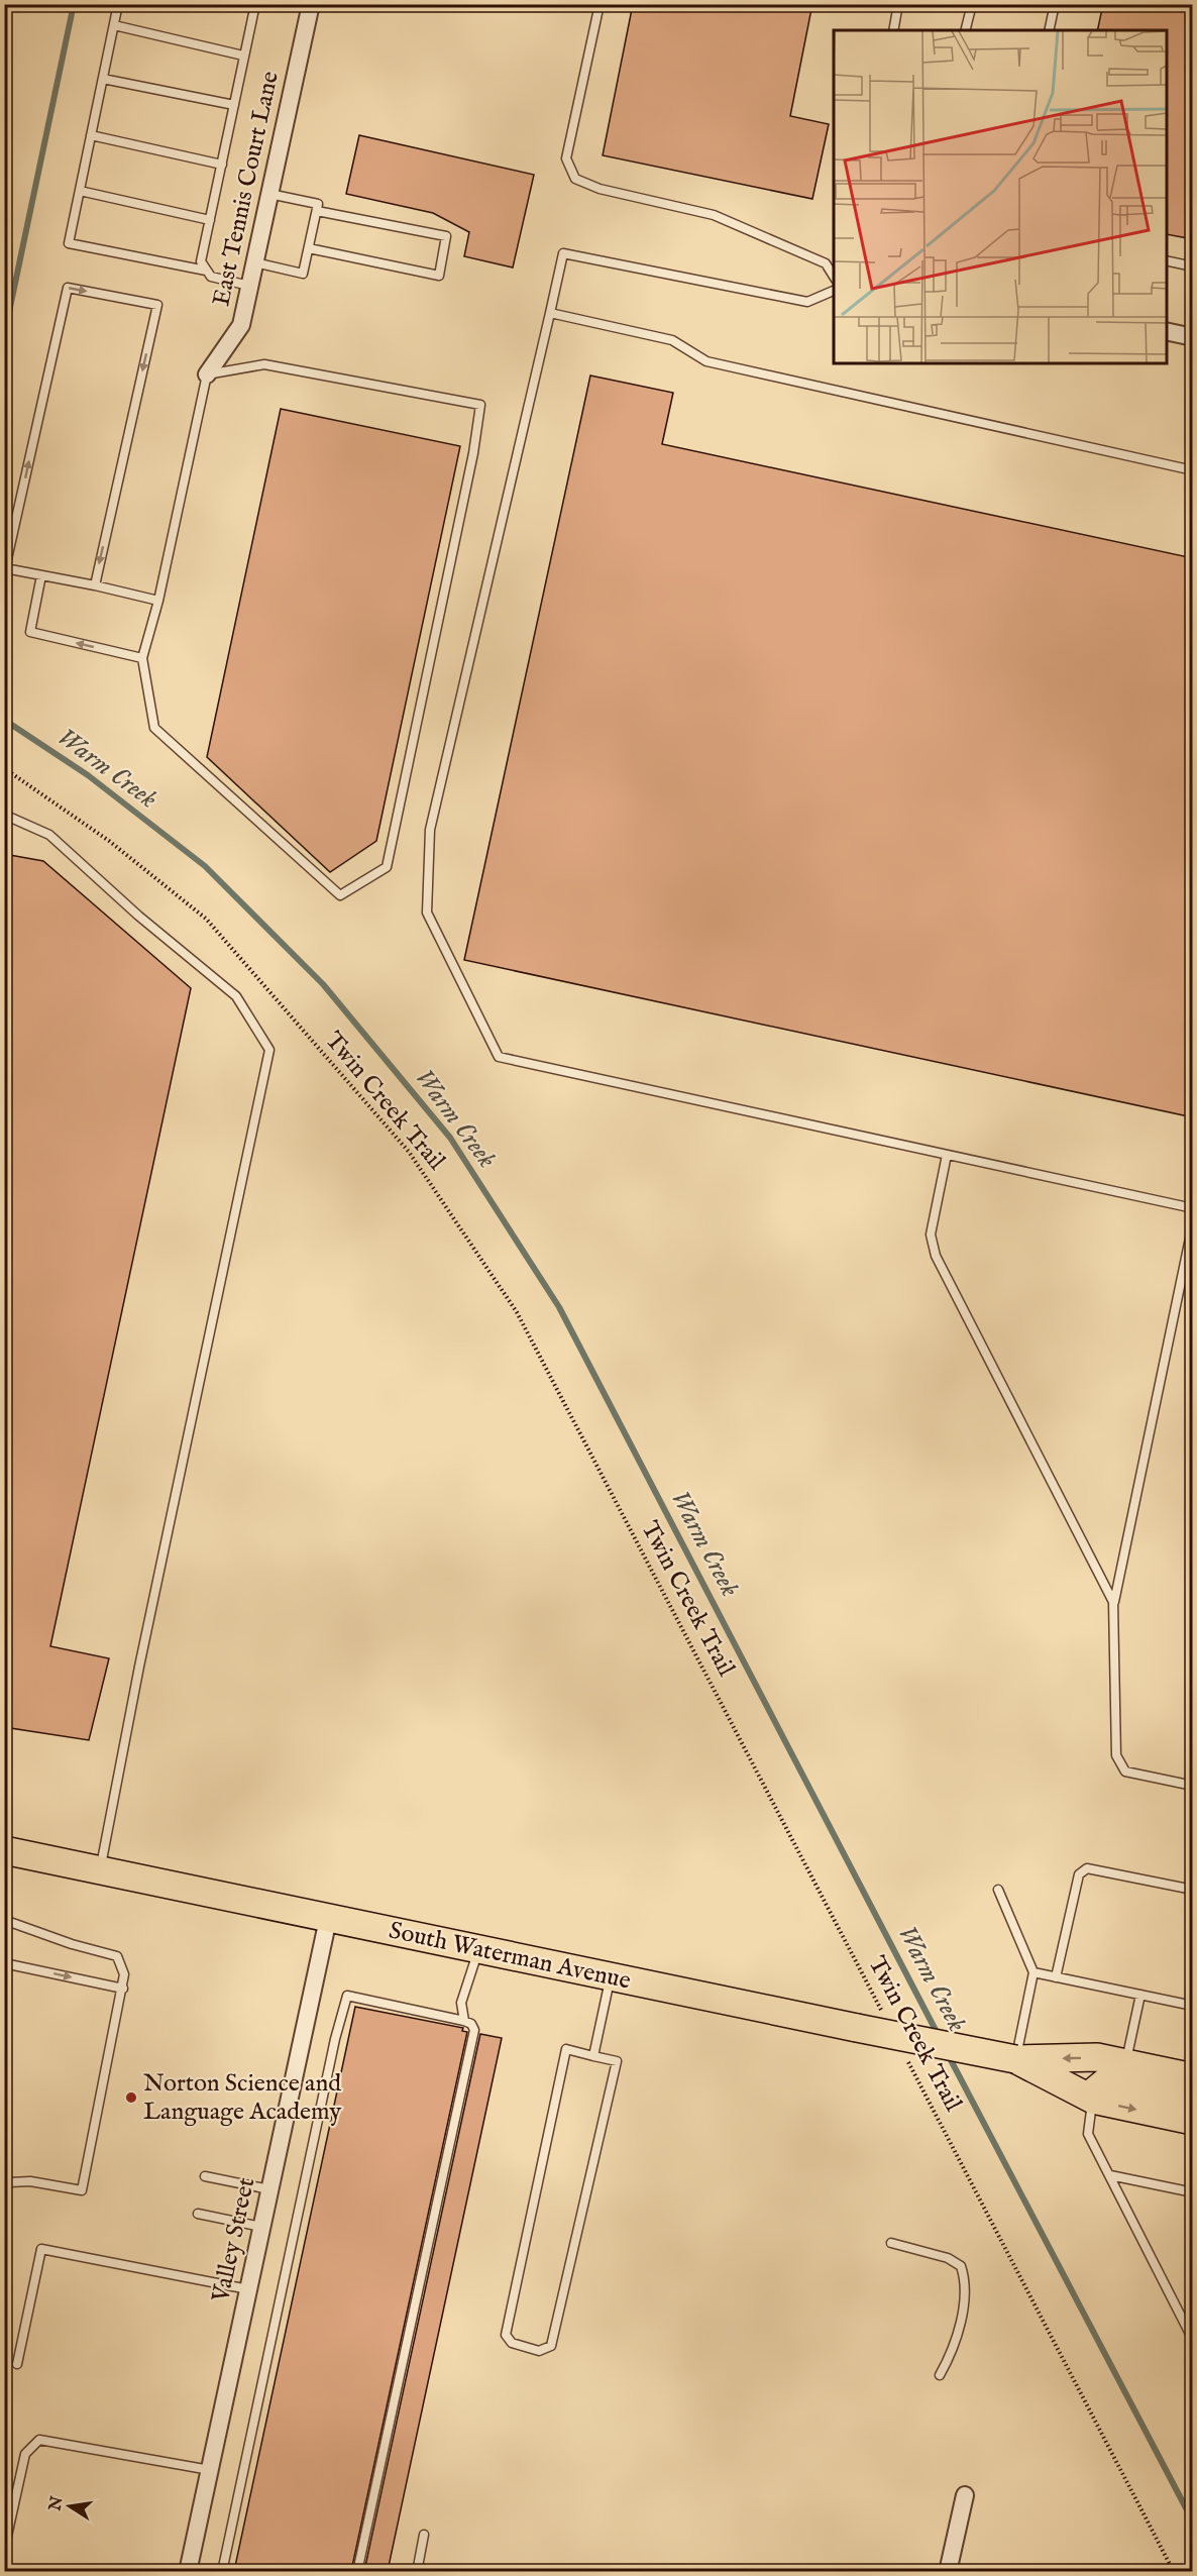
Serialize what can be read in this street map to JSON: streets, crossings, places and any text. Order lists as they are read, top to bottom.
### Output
{
  "streets": {
    "main road": ["South Waterman Avenue"],
    "street": ["East Tennis Court Lane", "Valley Street"],
    "path": ["Twin Creek Trail"]
  },
  "crossings": [
    ["South Waterman Avenue", "Valley Street"]
  ],
  "water": ["Warm Creek"],
  "places": ["Norton Science and Language Academy"],
  "north": "left"
}
